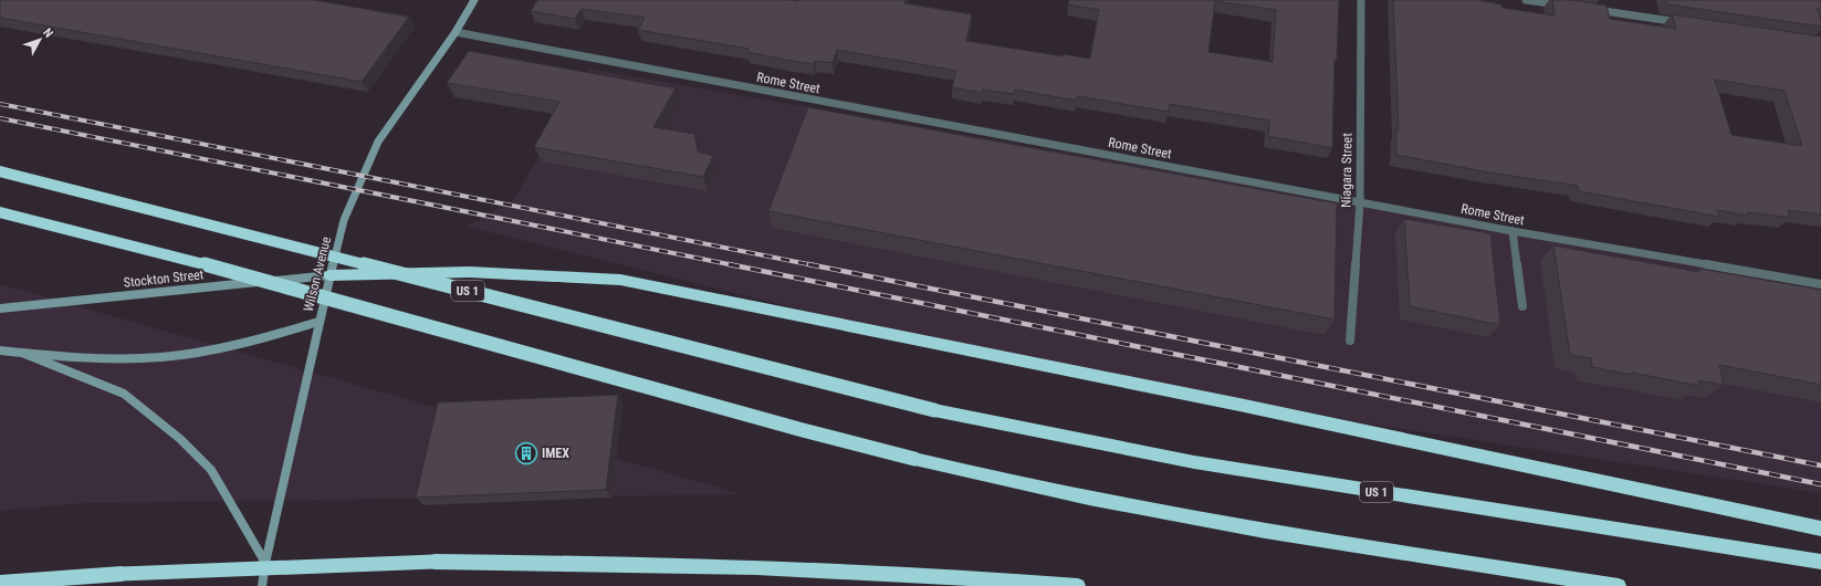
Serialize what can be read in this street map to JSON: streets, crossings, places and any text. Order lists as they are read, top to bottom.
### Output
{
  "streets": {
    "highway": ["US 1"],
    "main road": ["Wilson Avenue", "Stockton Street"],
    "street": ["Rome Street", "Niagara Street"]
  },
  "crossings": [
    ["Rome Street", "Niagara Street"],
    ["Rome Street", "Wilson Avenue"],
    ["Wilson Avenue", "Stockton Street"]
  ],
  "places": {
    "building": ["IMEX"]
  },
  "north": "top right"
}
